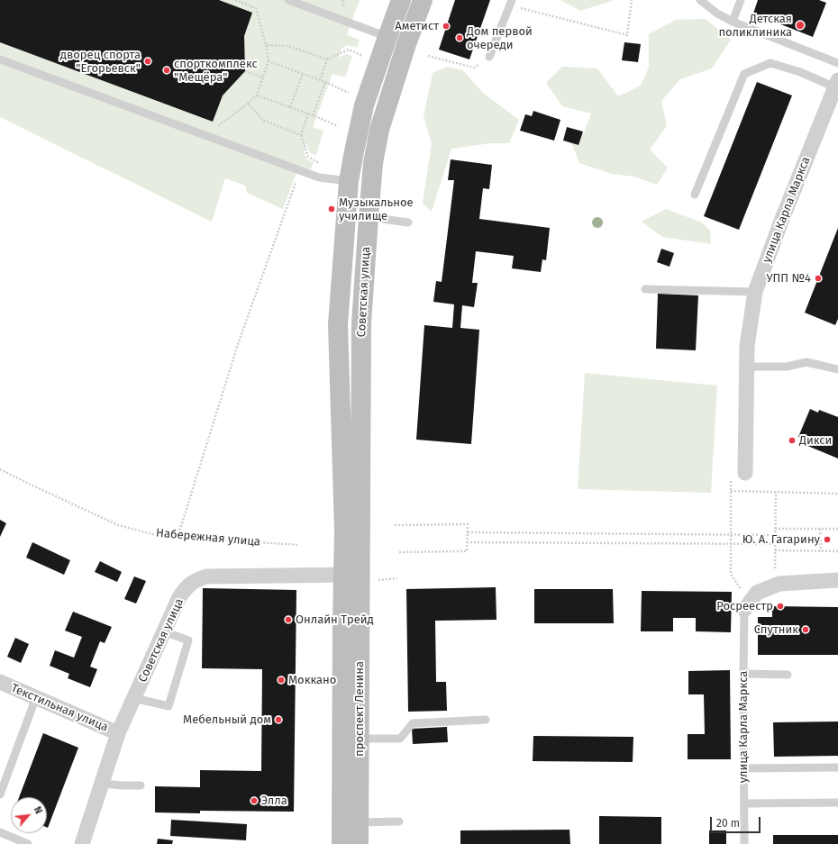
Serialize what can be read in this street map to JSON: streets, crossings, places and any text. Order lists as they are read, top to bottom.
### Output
{
  "streets": {
    "main road": ["Советская улица", "проспект Ленина"],
    "street": ["улица Карла Маркса", "Текстильная улица"],
    "path": ["Набережная улица"]
  },
  "crossings": [
    ["Советская улица", "Текстильная улица"],
    ["Советская улица", "проспект Ленина"]
  ],
  "places": [
    "Детская поликлиника",
    "Аметист",
    "Дом первой очереди",
    "дворец спорта \"Егорьевск\"",
    "спорткомплекс \"Мещёра\"",
    "Музыкальное училище",
    "УПП №4",
    "Дикси",
    "Ю. А. Гагарину",
    "Росреестр",
    "Онлайн Трейд",
    "Спутник",
    "Моккано",
    "Мебельный дом",
    "Элла"
  ],
  "scale_bar": "20 m",
  "north": "top right"
}
